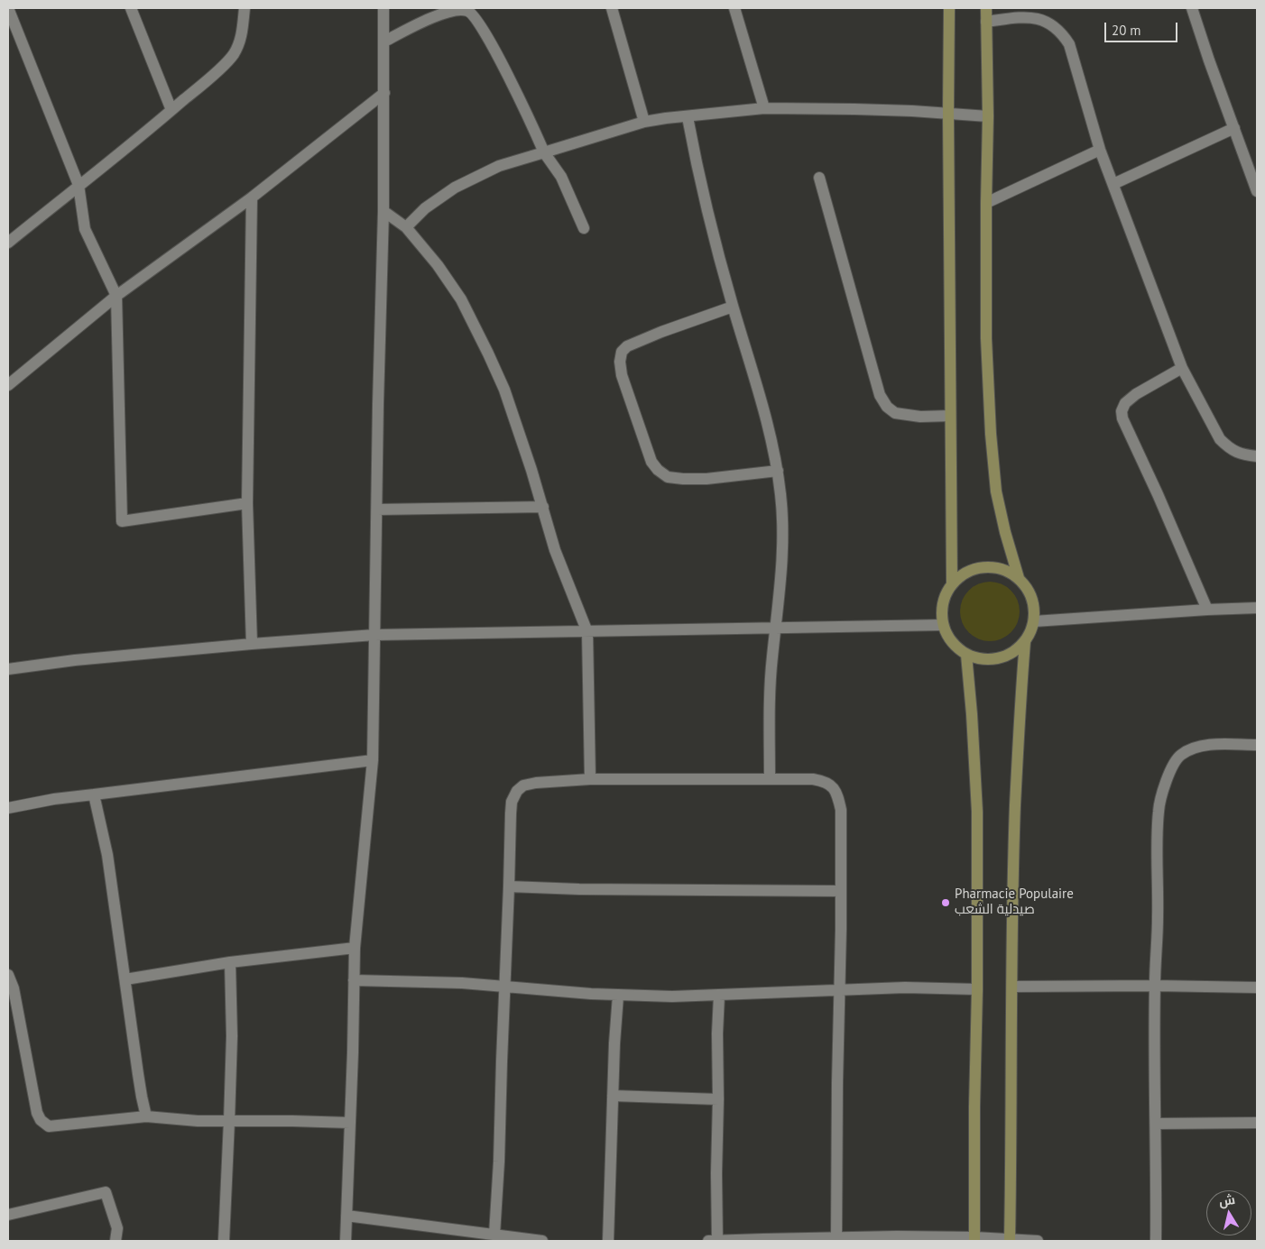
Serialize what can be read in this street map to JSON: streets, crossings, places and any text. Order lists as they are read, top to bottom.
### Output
{
  "places": ["Pharmacie Populaire صيدلية الشعب"],
  "scale_bar": "20 m",
  "north": "top"
}
